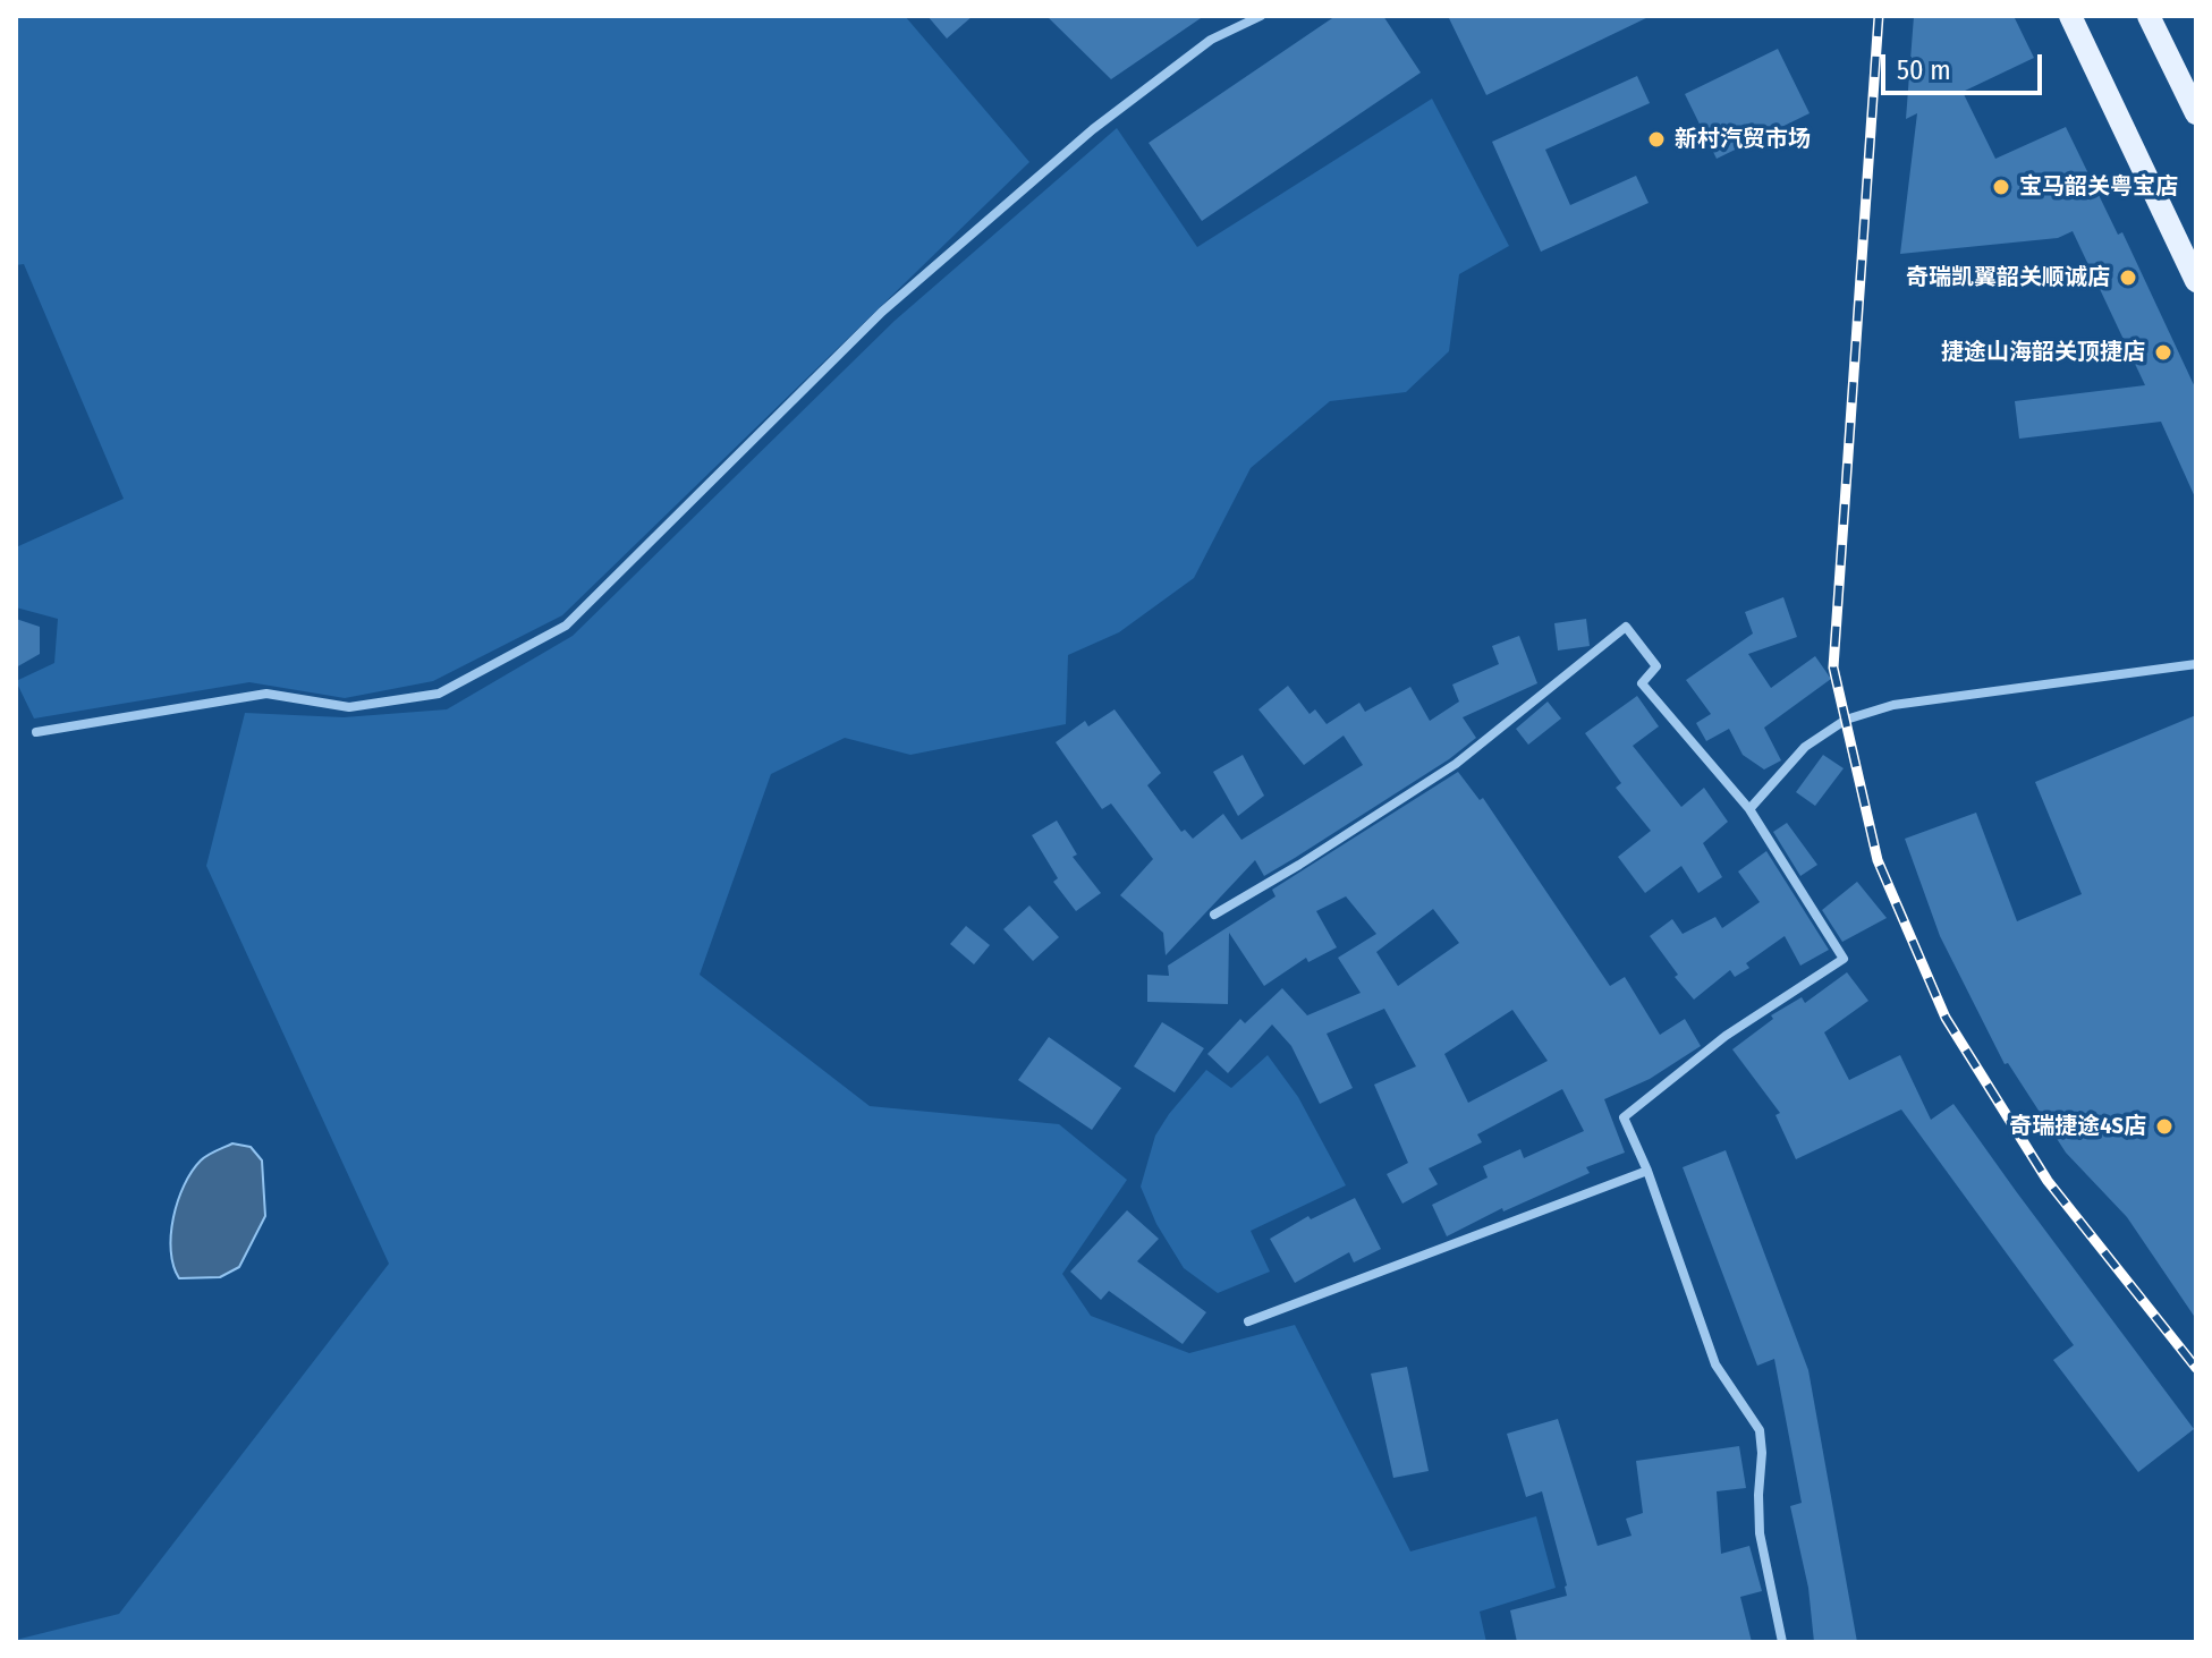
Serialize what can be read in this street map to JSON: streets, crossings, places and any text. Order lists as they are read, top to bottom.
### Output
{
  "places": [
    "新村汽贸市场",
    "宝马韶关粤宝店",
    "奇瑞凯翼韶关顺诚店",
    "捷途山海韶关顶捷店",
    "奇瑞捷途4S店"
  ],
  "scale_bar": "50 m"
}
